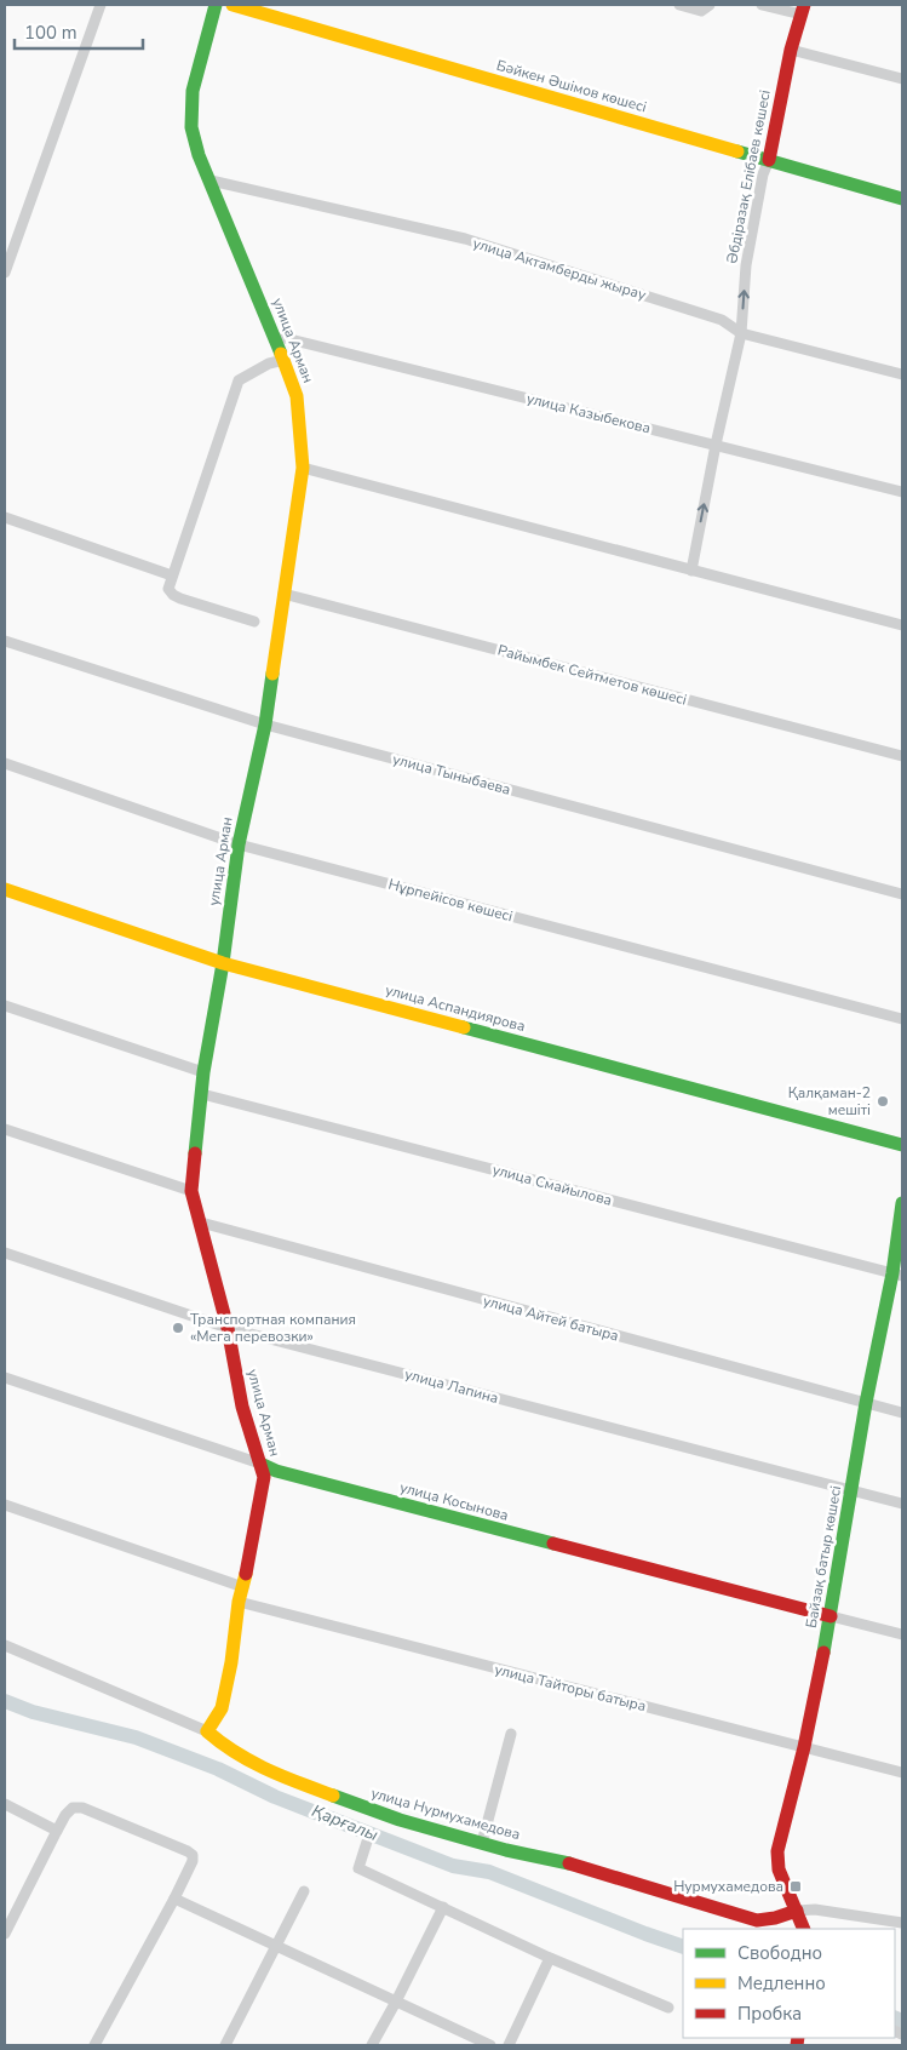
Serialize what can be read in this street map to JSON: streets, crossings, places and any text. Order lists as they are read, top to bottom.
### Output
{
  "streets": {
    "street": [
      "Бәйкен Әшімов көшесі",
      "Әбдіразақ Елібаев көшесі",
      "улица Актамберды жырау",
      "улица Арман",
      "улица Казыбекова",
      "Райымбек Сейтметов көшесі",
      "улица Тыныбаева",
      "Нұрпейісов көшесі",
      "улица Аспандиярова",
      "улица Смайылова",
      "улица Айтей батыра",
      "улица Лапина",
      "улица Косынова",
      "Байзақ батыр көшесі",
      "улица Тайторы батыра",
      "улица Нурмухамедова"
    ]
  },
  "crossings": [
    ["Бәйкен Әшімов көшесі", "Әбдіразақ Елібаев көшесі"],
    ["Әбдіразақ Елібаев көшесі", "улица Актамберды жырау"],
    ["Әбдіразақ Елібаев көшесі", "улица Казыбекова"],
    ["улица Актамберды жырау", "улица Арман"],
    ["улица Арман", "улица Казыбекова"],
    ["улица Арман", "Райымбек Сейтметов көшесі"],
    ["улица Арман", "улица Тыныбаева"],
    ["улица Арман", "Нұрпейісов көшесі"],
    ["улица Арман", "улица Аспандиярова"],
    ["улица Арман", "улица Смайылова"],
    ["улица Арман", "улица Айтей батыра"],
    ["улица Арман", "улица Лапина"],
    ["улица Арман", "улица Косынова"],
    ["улица Арман", "улица Тайторы батыра"],
    ["улица Арман", "улица Нурмухамедова"],
    ["улица Смайылова", "Байзақ батыр көшесі"],
    ["улица Айтей батыра", "Байзақ батыр көшесі"],
    ["улица Лапина", "Байзақ батыр көшесі"],
    ["улица Косынова", "Байзақ батыр көшесі"],
    ["Байзақ батыр көшесі", "улица Тайторы батыра"],
    ["Байзақ батыр көшесі", "улица Нурмухамедова"]
  ],
  "one_way": ["Әбдіразақ Елібаев көшесі"],
  "water": ["Қарғалы"],
  "places": {
    "other": ["Қалқаман-2 мешіті", "Транспортная компания «Мега перевозки»"],
    "transit": ["Нурмухамедова"]
  },
  "legend": ["Свободно", "Медленно", "Пробка"],
  "scale_bar": "100 m"
}
